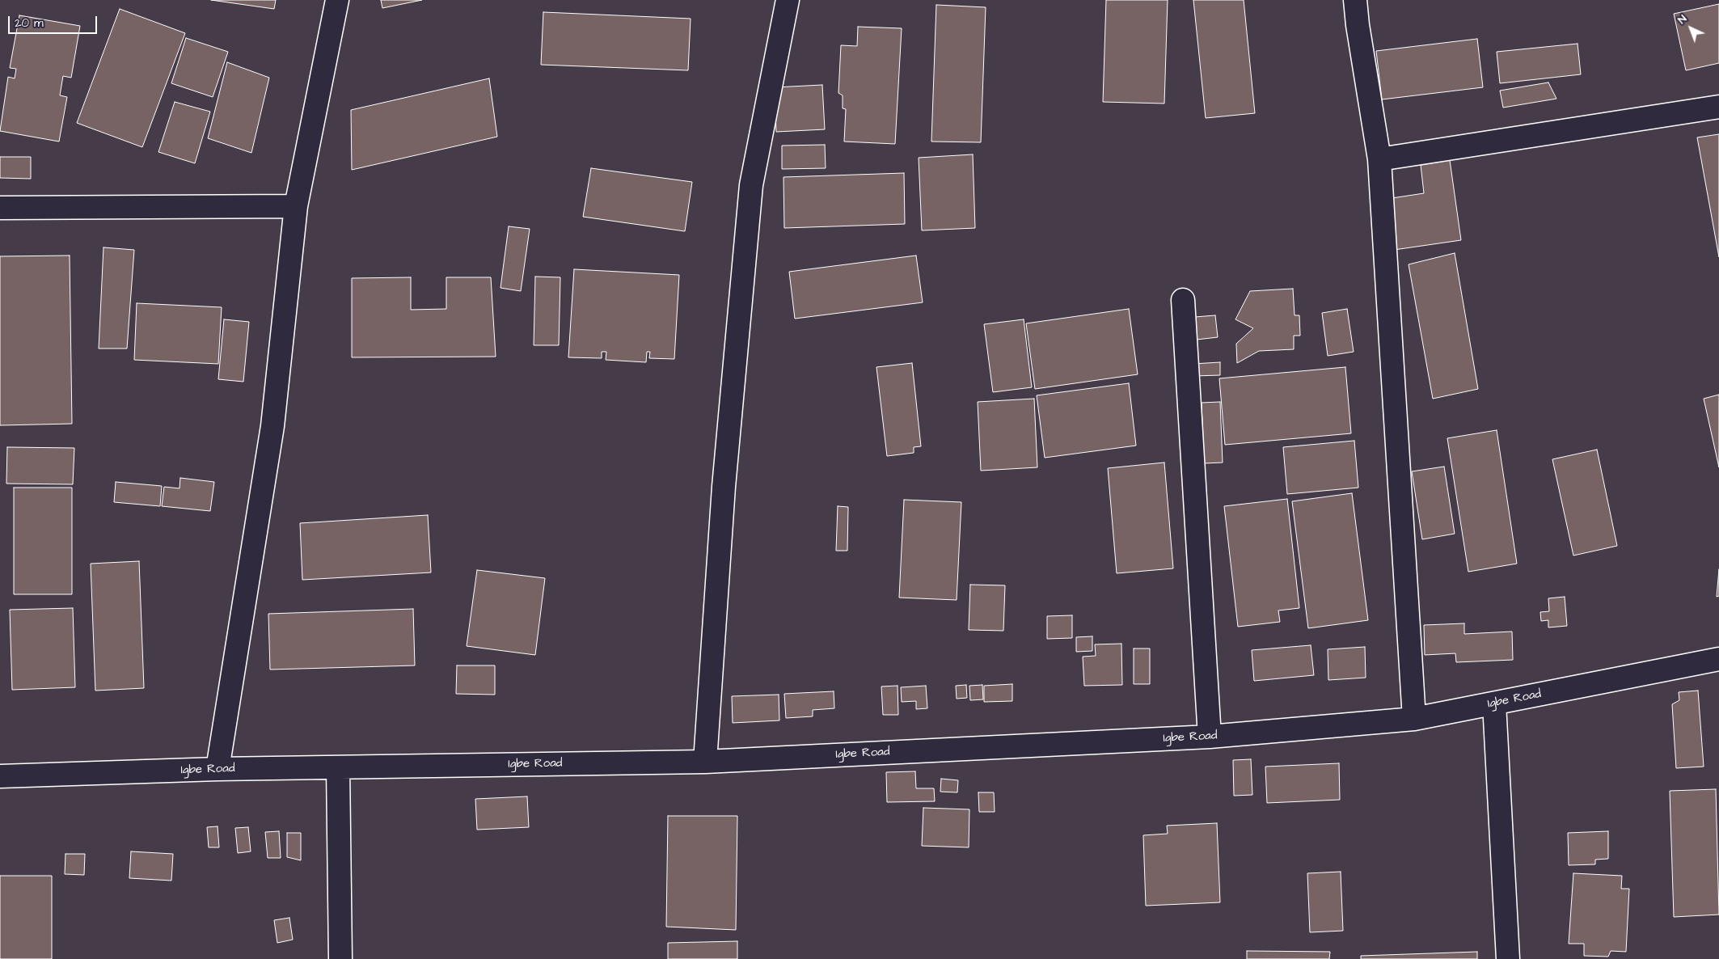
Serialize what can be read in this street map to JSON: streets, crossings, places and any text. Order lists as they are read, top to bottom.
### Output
{
  "streets": {
    "street": ["Igbe Road"]
  },
  "scale_bar": "20 m",
  "north": "top left"
}
